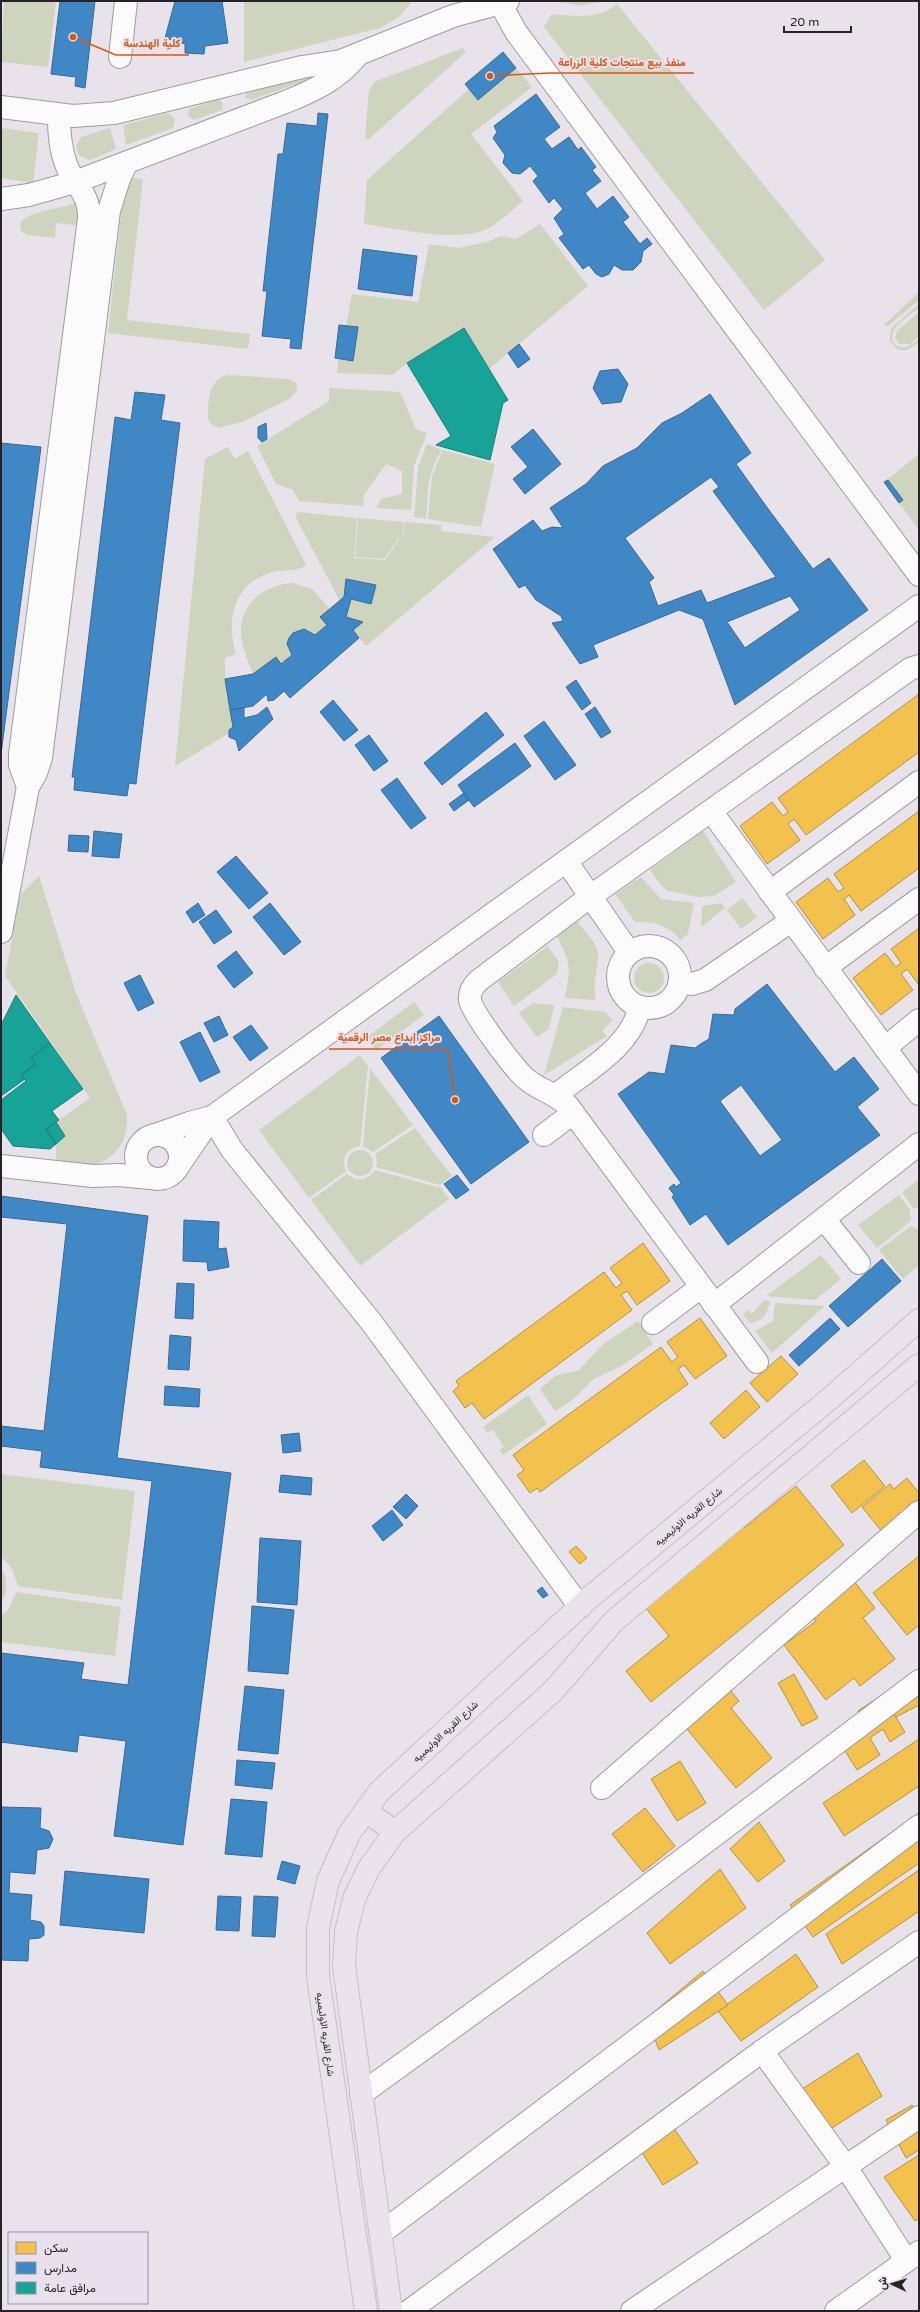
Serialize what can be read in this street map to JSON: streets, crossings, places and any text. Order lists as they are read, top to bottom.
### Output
{
  "streets": {
    "main road": ["شارع القريه الاوليمبيه"]
  },
  "places": ["كلية الهندسة", "منفذ بيع منتجات كلية الزراعة", "مراكز إبداع مصر الرقمية"],
  "legend": ["سكن", "مدارس", "مرافق عامة"],
  "scale_bar": "20 m",
  "north": "left"
}
